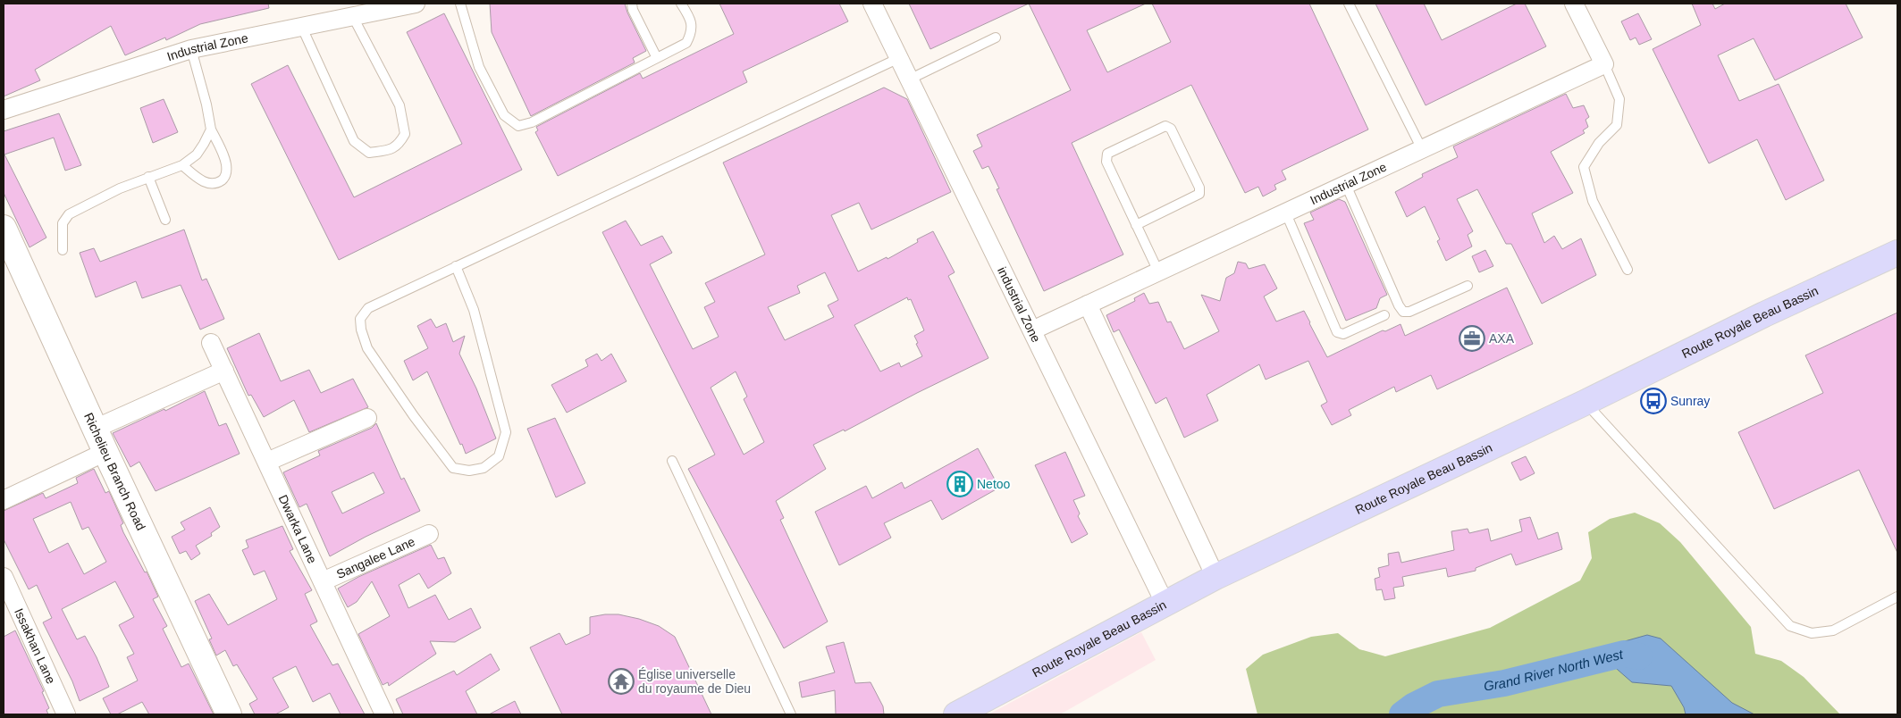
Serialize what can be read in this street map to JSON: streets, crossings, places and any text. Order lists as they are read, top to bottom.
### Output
{
  "streets": {
    "main road": ["Route Royale Beau Bassin", "Richelieu Branch Road"],
    "street": [
      "Industrial Zone",
      "industrial Zone",
      "Dwarka Lane",
      "Sangalee Lane",
      "Issakhan Lane"
    ]
  },
  "crossings": [
    ["Industrial Zone", "industrial Zone"],
    ["industrial Zone", "Route Royale Beau Bassin"],
    ["Dwarka Lane", "Sangalee Lane"]
  ],
  "water": ["Grand River North West"],
  "places": {
    "office": ["AXA"],
    "bus stop": ["Sunray"],
    "building": ["Netoo"],
    "temple": ["Église universelle du royaume de Dieu"]
  }
}
